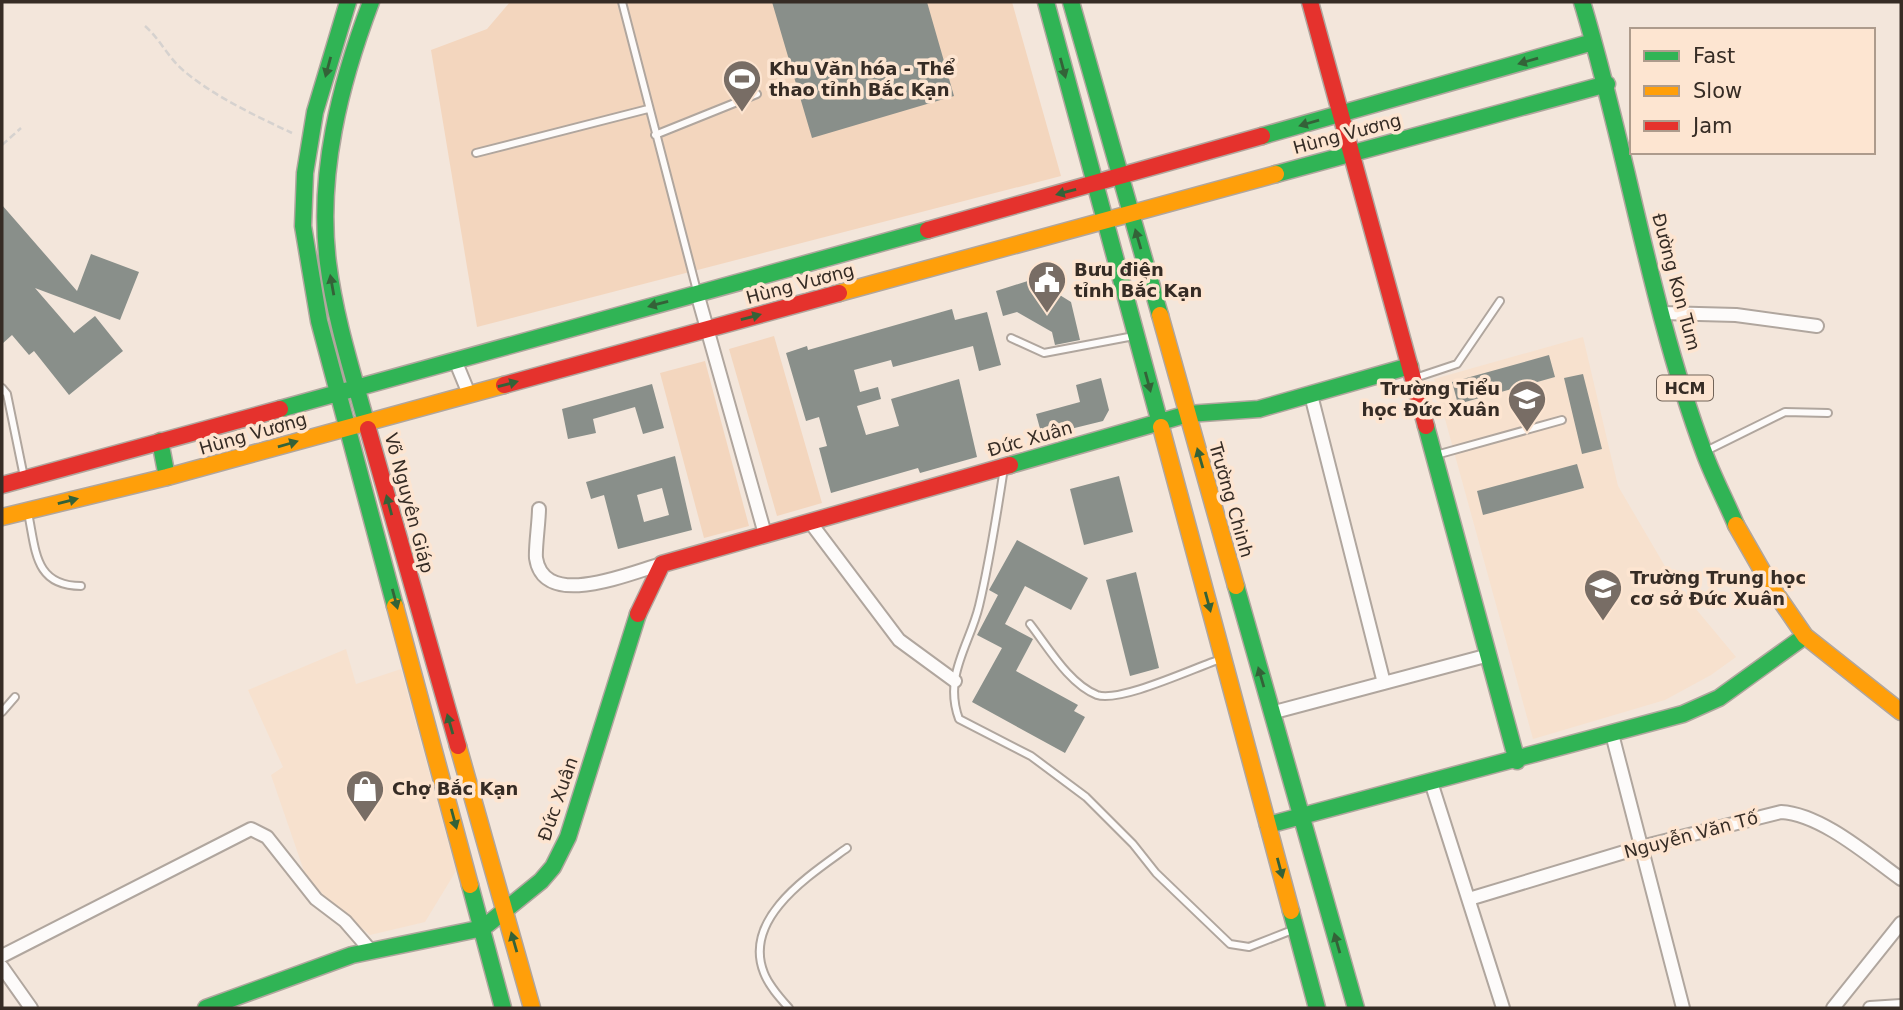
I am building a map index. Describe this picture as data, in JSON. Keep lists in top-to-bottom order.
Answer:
{
  "streets": {
    "main road": [
      "Hùng Vương",
      "Đường Kon Tum",
      "HCM",
      "Đức Xuân",
      "Trường Chinh",
      "Võ Nguyên Giáp"
    ],
    "street": ["Nguyễn Văn Tố"]
  },
  "crossings": [
    ["Hùng Vương", "Đường Kon Tum"],
    ["Hùng Vương", "Trường Chinh"],
    ["Hùng Vương", "Võ Nguyên Giáp"],
    ["Đức Xuân", "Trường Chinh"],
    ["Đức Xuân", "Võ Nguyên Giáp"]
  ],
  "places": {
    "sports": ["Khu Văn hóa - Thể thao tỉnh Bắc Kạn"],
    "public building": ["Bưu điện tỉnh Bắc Kạn"],
    "school or university": ["Trường Tiểu học Đức Xuân", "Trường Trung học cơ sở Đức Xuân"],
    "shop": ["Chợ Bắc Kạn"]
  },
  "legend": ["Fast", "Slow", "Jam"]
}
